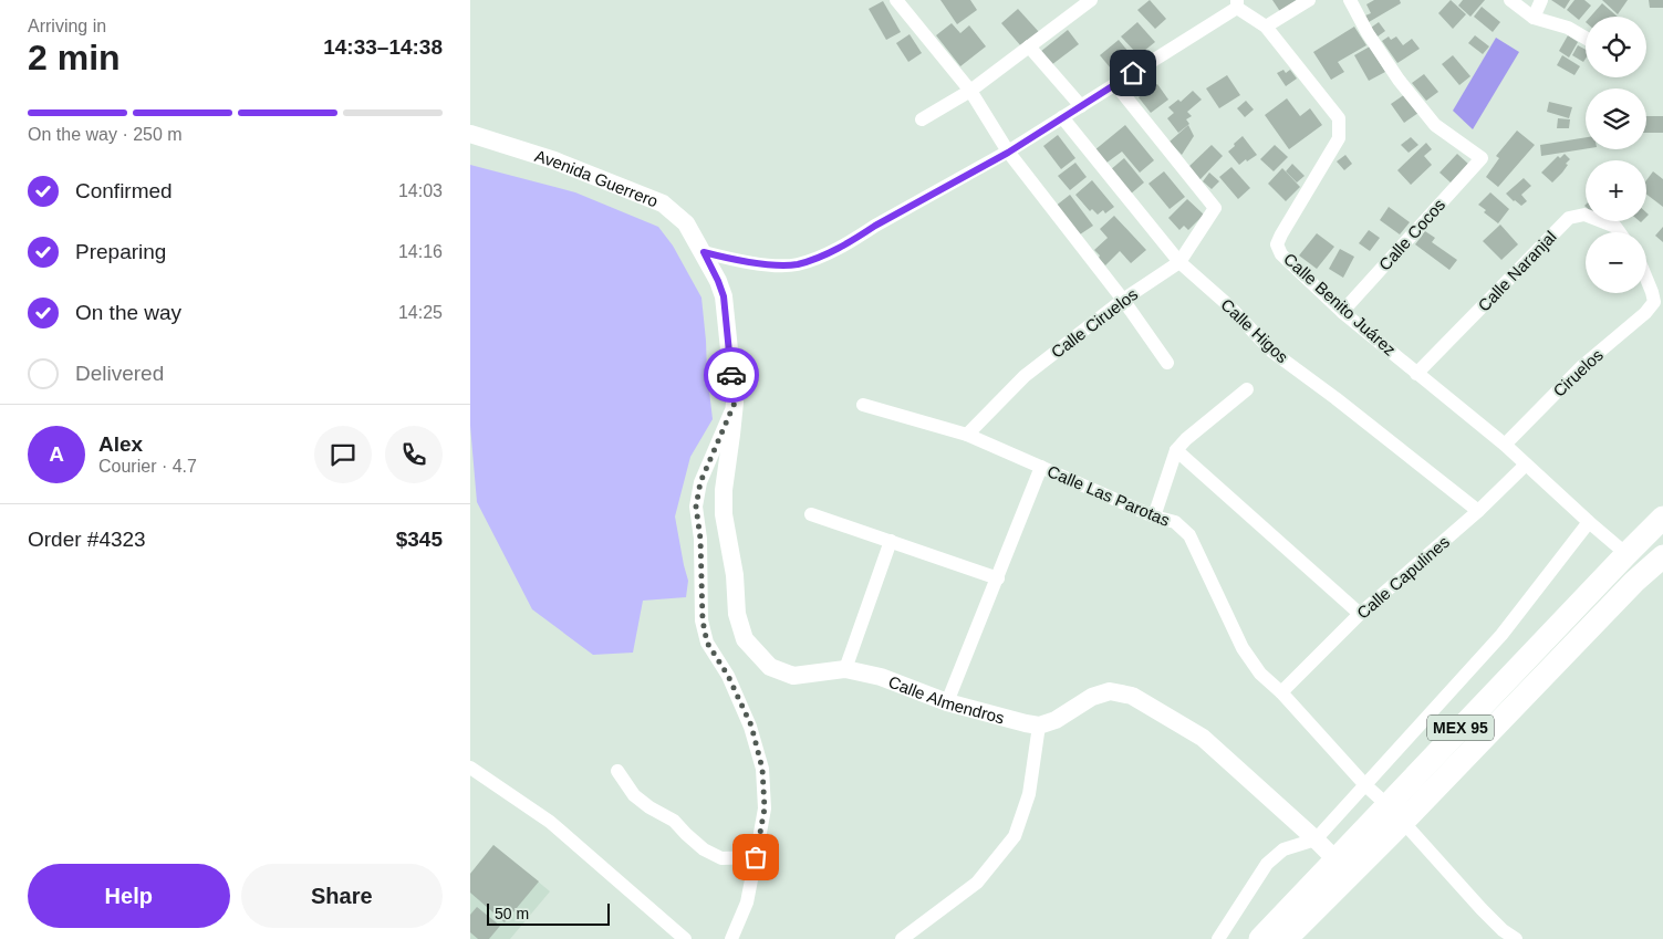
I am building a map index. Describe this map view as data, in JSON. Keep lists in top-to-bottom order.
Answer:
{
  "streets": {
    "highway": ["MEX 95"],
    "street": [
      "Avenida Guerrero",
      "Calle Cocos",
      "Calle Naranjal",
      "Calle Benito Juárez",
      "Calle Ciruelos",
      "Calle Higos",
      "Ciruelos",
      "Calle Las Parotas",
      "Calle Capulines",
      "Calle Almendros"
    ]
  },
  "crossings": [
    ["Avenida Guerrero", "Calle Almendros"],
    ["Calle Cocos", "Calle Benito Juárez"],
    ["Calle Naranjal", "Calle Benito Juárez"],
    ["Calle Benito Juárez", "Ciruelos"],
    ["Calle Benito Juárez", "Calle Capulines"],
    ["Calle Benito Juárez", "MEX 95"],
    ["Calle Ciruelos", "Calle Higos"],
    ["Calle Ciruelos", "Calle Las Parotas"],
    ["Calle Higos", "Calle Capulines"],
    ["Calle Las Parotas", "Calle Capulines"],
    ["Calle Las Parotas", "MEX 95"]
  ],
  "scale_bar": "50 m",
  "page": {
    "heading": ["2 min", "Arriving in", "14:33–14:38"],
    "panel": [
      "Alex",
      "Courier · 4.7",
      "Order #4323",
      "$345"
    ],
    "map_buttons": ["+", "−"],
    "bar": "On the way · 250 m",
    "list": [
      ["Confirmed", "14:03"],
      ["Preparing", "14:16"],
      ["On the way", "14:25"],
      "Delivered"
    ],
    "round": "A",
    "buttons": ["Help", "Share"],
    "scale": "50 m"
  }
}
